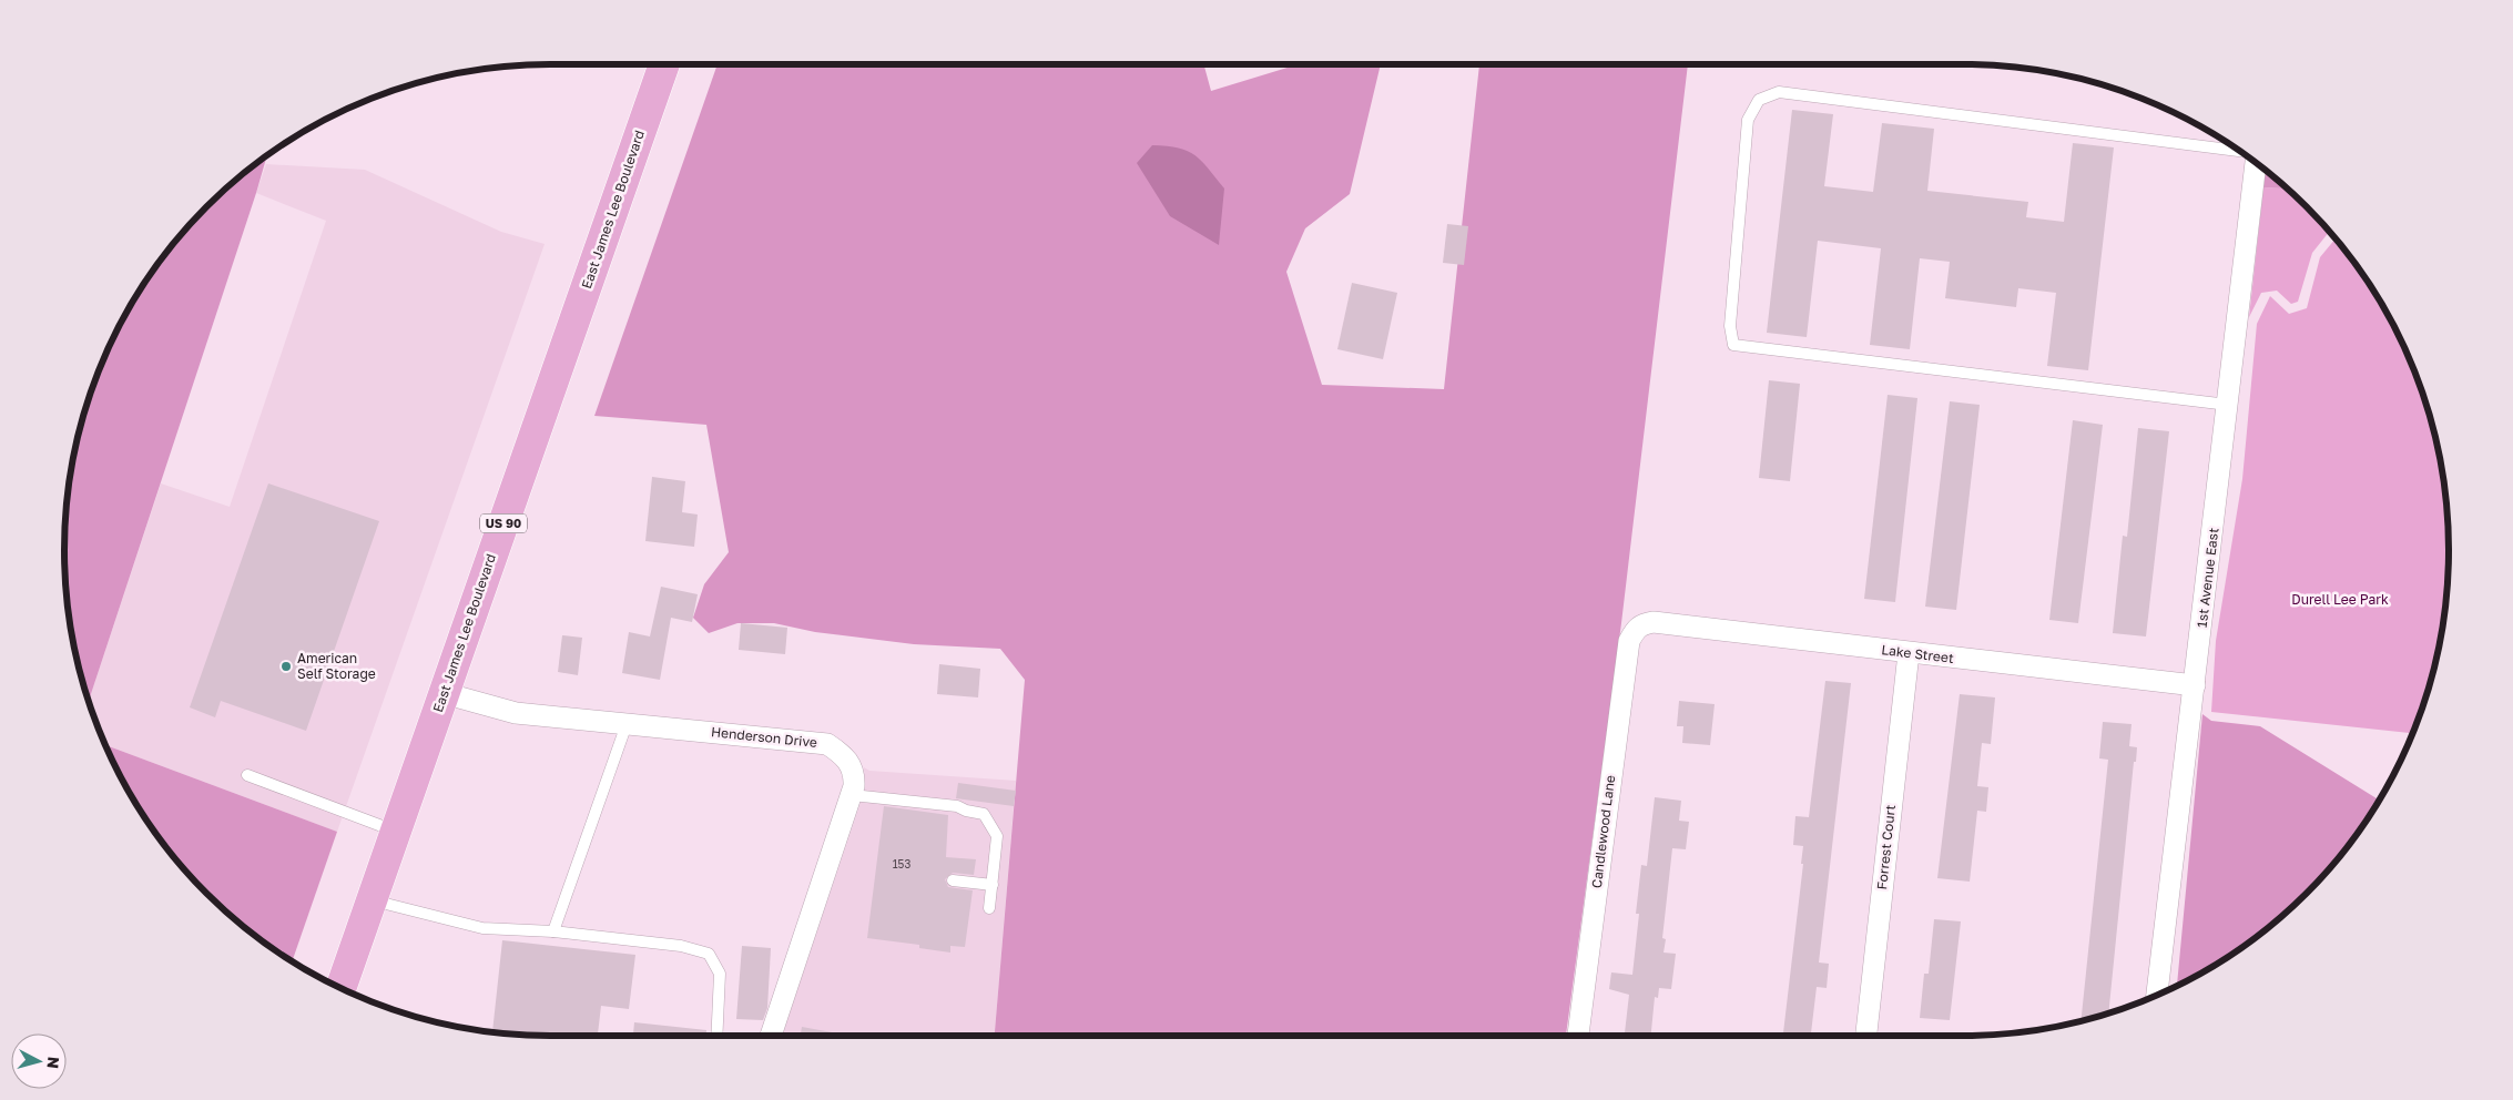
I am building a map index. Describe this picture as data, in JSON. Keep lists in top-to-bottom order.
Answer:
{
  "streets": {
    "main road": ["East James Lee Boulevard", "US 90"],
    "street": [
      "1st Avenue East",
      "Lake Street",
      "Henderson Drive",
      "Candlewood Lane",
      "Forrest Court"
    ]
  },
  "crossings": [
    ["East James Lee Boulevard", "Henderson Drive"],
    ["1st Avenue East", "Lake Street"],
    ["Lake Street", "Candlewood Lane"],
    ["Lake Street", "Forrest Court"]
  ],
  "parks": ["Durell Lee Park"],
  "places": ["American Self Storage"],
  "house_numbers": ["153"],
  "north": "right"
}
